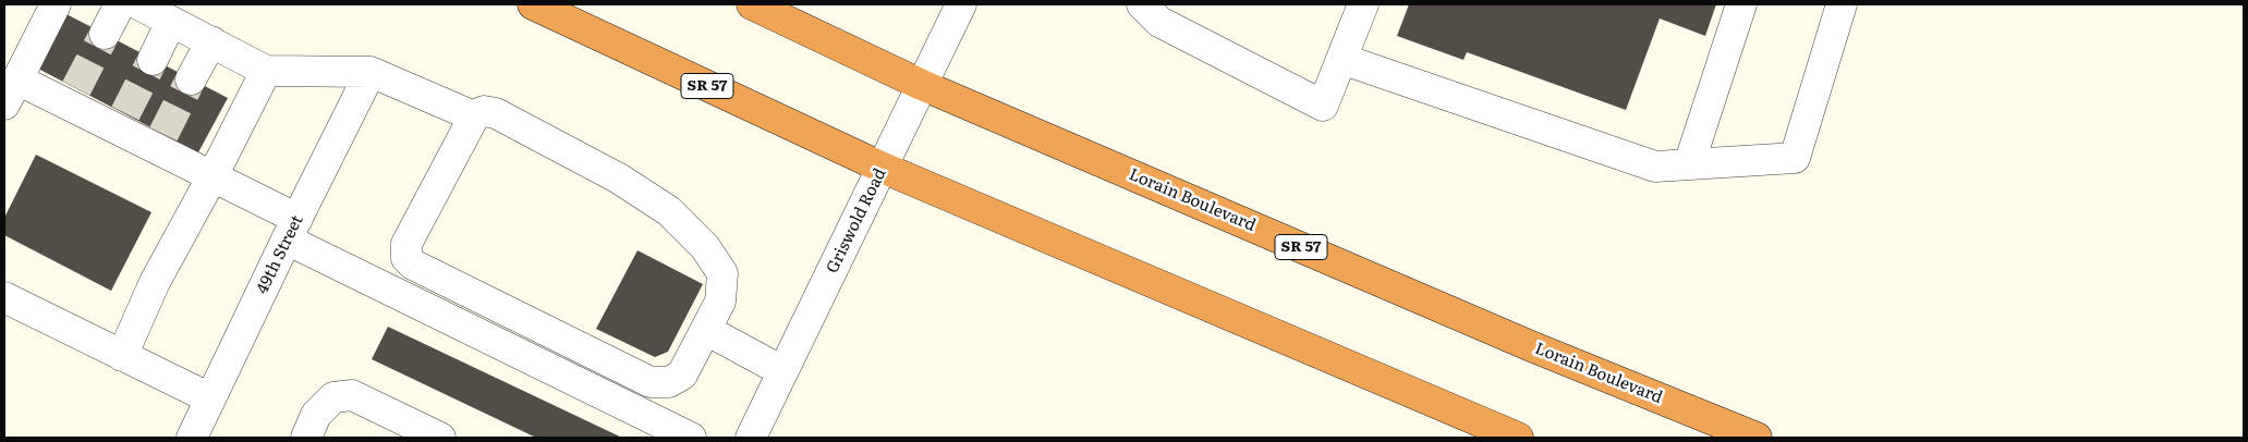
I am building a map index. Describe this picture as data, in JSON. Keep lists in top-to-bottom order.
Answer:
{
  "streets": {
    "highway": ["SR 57", "Lorain Boulevard"],
    "street": ["Griswold Road", "49th Street"]
  },
  "crossings": [
    ["SR 57", "Griswold Road"],
    ["Lorain Boulevard", "Griswold Road"]
  ]
}
